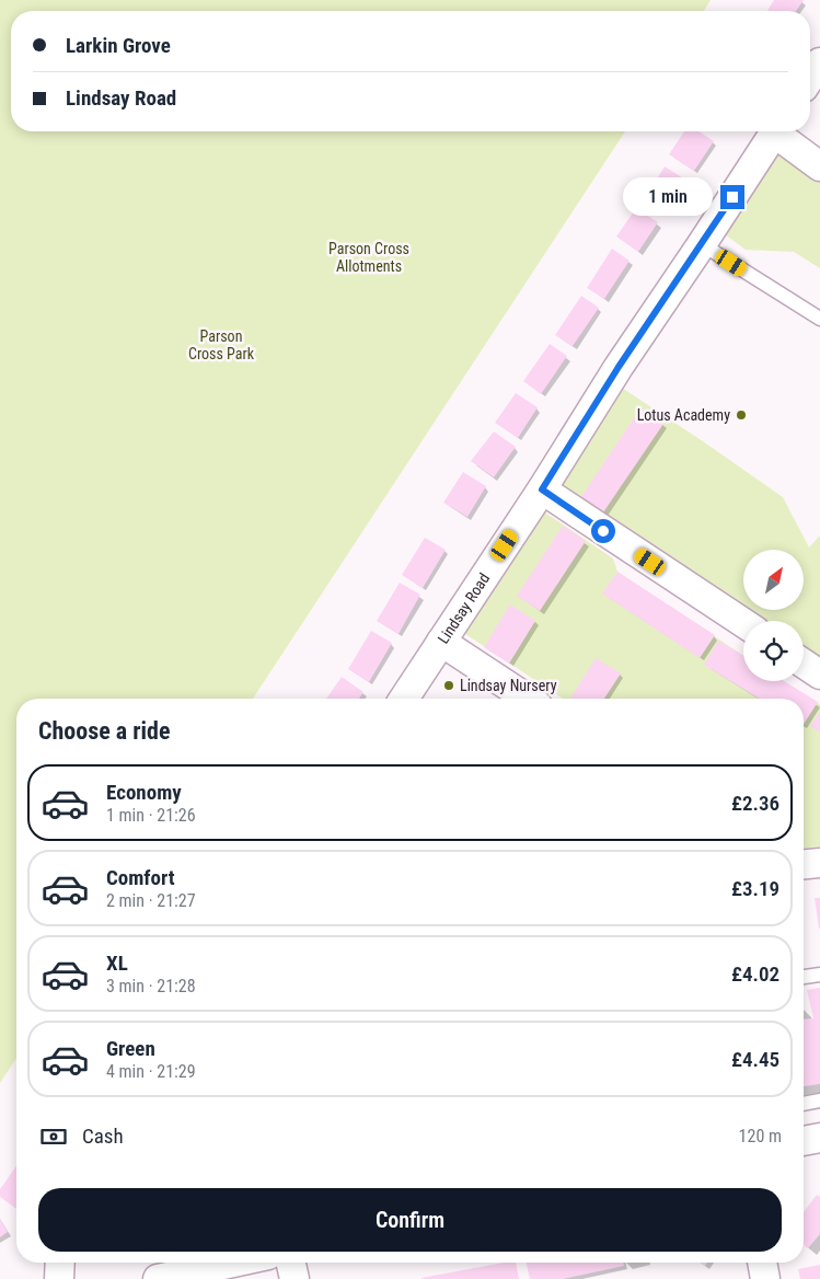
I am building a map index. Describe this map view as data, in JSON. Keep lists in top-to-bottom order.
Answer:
{
  "streets": {
    "street": ["Lindsay Road"]
  },
  "parks": ["Parson Cross Allotments", "Parson Cross Park"],
  "places": ["Lotus Academy", "Lindsay Nursery"],
  "north": "top right",
  "page": {
    "banner": ["Larkin Grove", "Lindsay Road"],
    "bubble": "1 min",
    "heading": "Choose a ride",
    "list": [
      {
        "name": "Economy",
        "note": "1 min · 21:26",
        "value": "£2.36"
      },
      {
        "name": "Comfort",
        "note": "2 min · 21:27",
        "value": "£3.19"
      },
      {
        "name": "XL",
        "note": "3 min · 21:28",
        "value": "£4.02"
      },
      {
        "name": "Green",
        "note": "4 min · 21:29",
        "value": "£4.45"
      }
    ],
    "pay": ["Cash", "120 m"],
    "buttons": "Confirm"
  }
}
